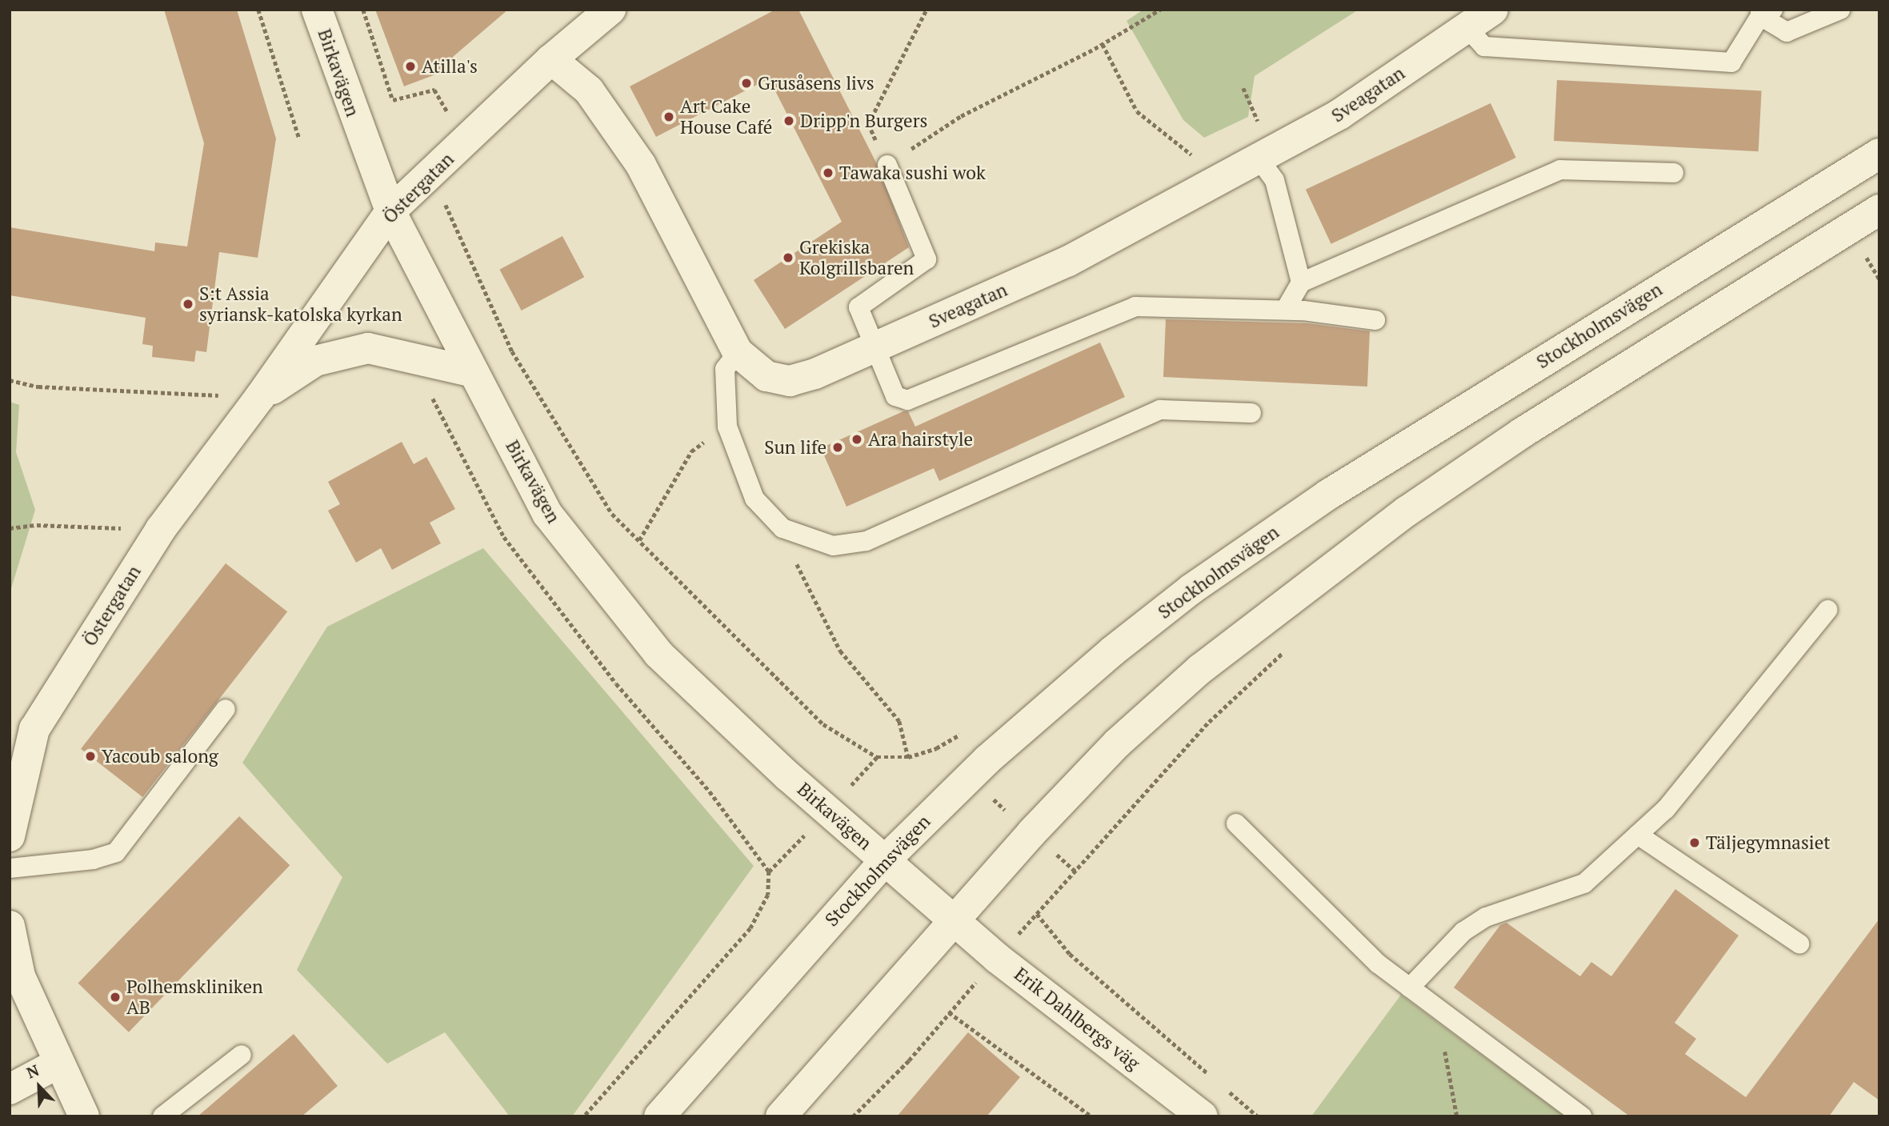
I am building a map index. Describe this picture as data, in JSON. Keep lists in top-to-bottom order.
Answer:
{
  "streets": {
    "street": [
      "Birkavägen",
      "Sveagatan",
      "Östergatan",
      "Stockholmsvägen",
      "Erik Dahlbergs väg"
    ]
  },
  "crossings": [
    ["Birkavägen", "Östergatan"],
    ["Birkavägen", "Stockholmsvägen"],
    ["Birkavägen", "Erik Dahlbergs väg"],
    ["Sveagatan", "Östergatan"]
  ],
  "places": [
    "Atilla's",
    "Grusåsens livs",
    "Art Cake House Café",
    "Dripp'n Burgers",
    "Tawaka sushi wok",
    "Grekiska Kolgrillsbaren",
    "S:t Assia syriansk-katolska kyrkan",
    "Ara hairstyle",
    "Sun life",
    "Yacoub salong",
    "Täljegymnasiet",
    "Polhemskliniken AB"
  ],
  "north": "top left"
}
